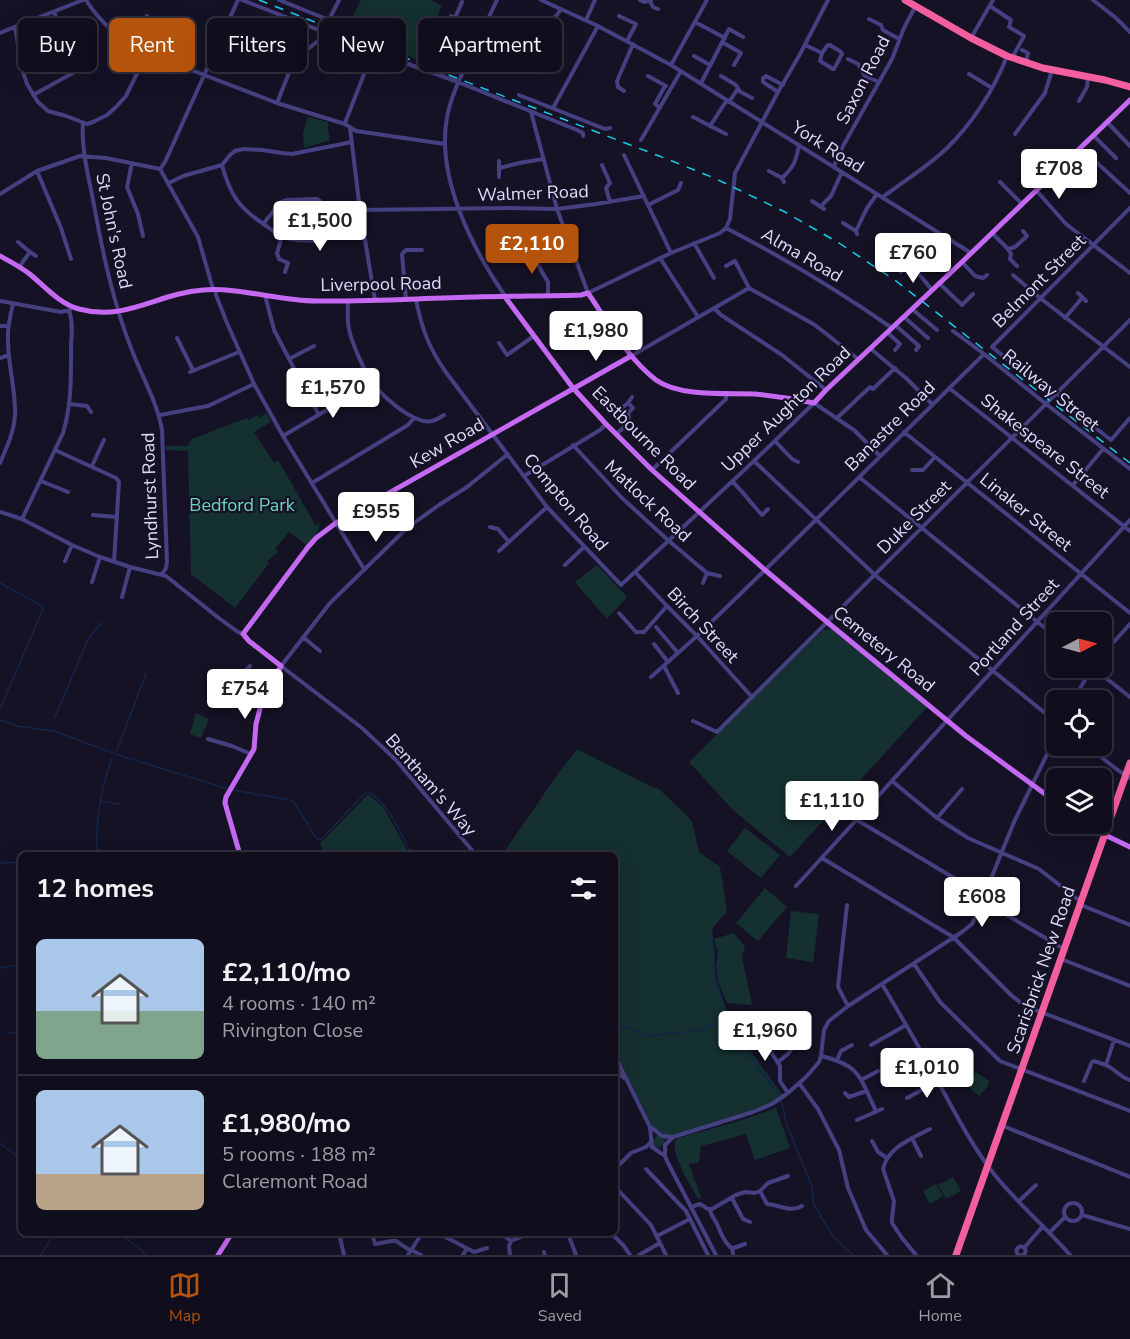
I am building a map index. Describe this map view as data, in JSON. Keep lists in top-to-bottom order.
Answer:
{
  "streets": {
    "highway": ["Scarisbrick New Road"],
    "main road": [
      "Liverpool Road",
      "Upper Aughton Road",
      "Eastbourne Road",
      "Kew Road",
      "Cemetery Road"
    ],
    "street": [
      "Saxon Road",
      "York Road",
      "Walmer Road",
      "St John's Road",
      "Alma Road",
      "Belmont Street",
      "Railway Street",
      "Banastre Road",
      "Shakespeare Street",
      "Lyndhurst Road",
      "Matlock Road",
      "Compton Road",
      "Linaker Street",
      "Duke Street",
      "Birch Street",
      "Portland Street",
      "Bentham's Way"
    ]
  },
  "crossings": [
    ["Saxon Road", "York Road"],
    ["York Road", "Upper Aughton Road"],
    ["St John's Road", "Liverpool Road"],
    ["St John's Road", "Lyndhurst Road"],
    ["Alma Road", "Liverpool Road"],
    ["Alma Road", "Upper Aughton Road"],
    ["Belmont Street", "Duke Street"],
    ["Liverpool Road", "Eastbourne Road"],
    ["Liverpool Road", "Compton Road"],
    ["Railway Street", "Banastre Road"],
    ["Railway Street", "Duke Street"],
    ["Upper Aughton Road", "Eastbourne Road"],
    ["Upper Aughton Road", "Matlock Road"],
    ["Upper Aughton Road", "Compton Road"],
    ["Upper Aughton Road", "Birch Street"],
    ["Upper Aughton Road", "Cemetery Road"],
    ["Banastre Road", "Shakespeare Street"],
    ["Banastre Road", "Linaker Street"],
    ["Banastre Road", "Birch Street"],
    ["Banastre Road", "Cemetery Road"],
    ["Eastbourne Road", "Kew Road"],
    ["Eastbourne Road", "Cemetery Road"],
    ["Kew Road", "Compton Road"],
    ["Shakespeare Street", "Duke Street"],
    ["Shakespeare Street", "Portland Street"],
    ["Linaker Street", "Duke Street"],
    ["Linaker Street", "Portland Street"],
    ["Duke Street", "Birch Street"],
    ["Duke Street", "Cemetery Road"],
    ["Portland Street", "Cemetery Road"]
  ],
  "parks": ["Bedford Park"],
  "north": "right",
  "page": {
    "chip": [
      "Buy",
      "Rent",
      "Filters",
      "New",
      "Apartment"
    ],
    "price": [
      "£708",
      "£1,500",
      "£2,110",
      "£760",
      "£1,980",
      "£1,570",
      "£955",
      "£754",
      "£1,110",
      "£608",
      "£1,960",
      "£1,010"
    ],
    "heading": "12 homes",
    "list": [
      {
        "name": "£2,110/mo",
        "note": "4 rooms · 140 m² · Rivington Close"
      },
      {
        "name": "£1,980/mo",
        "note": "5 rooms · 188 m² · Claremont Road"
      }
    ],
    "tabs": ["Map", "Saved", "Home"]
  }
}
